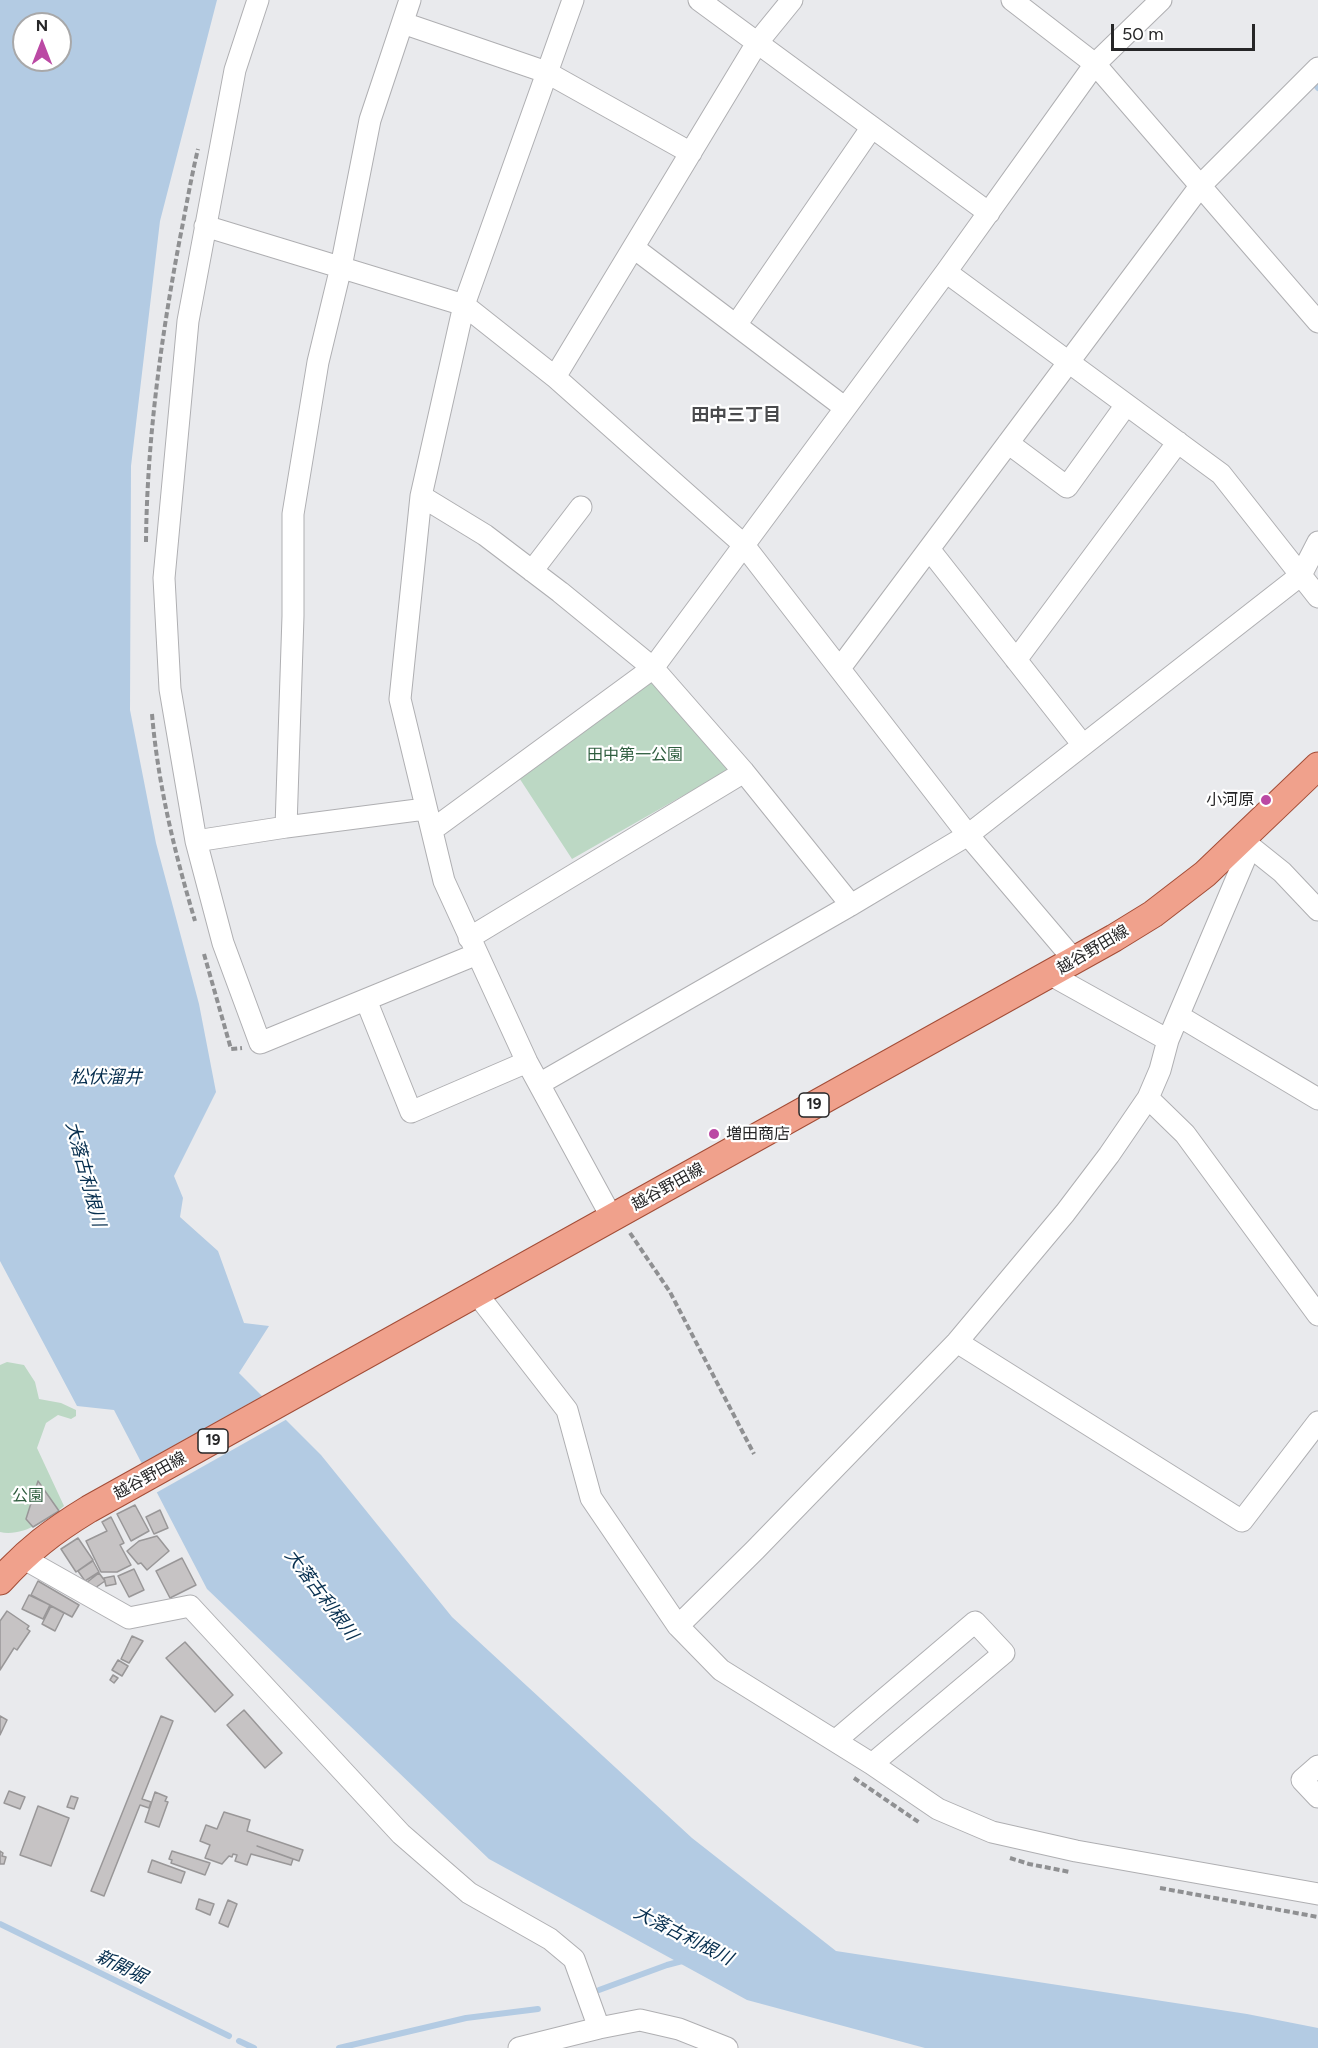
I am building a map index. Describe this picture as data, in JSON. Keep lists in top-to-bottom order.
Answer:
{
  "streets": {
    "main road": ["越谷野田線", "19"]
  },
  "districts": ["田中三丁目"],
  "water": ["松伏溜井", "大落古利根川", "新開堀"],
  "parks": ["田中第一公園", "公園"],
  "places": ["小河原", "増田商店"],
  "scale_bar": "50 m",
  "north": "top"
}
